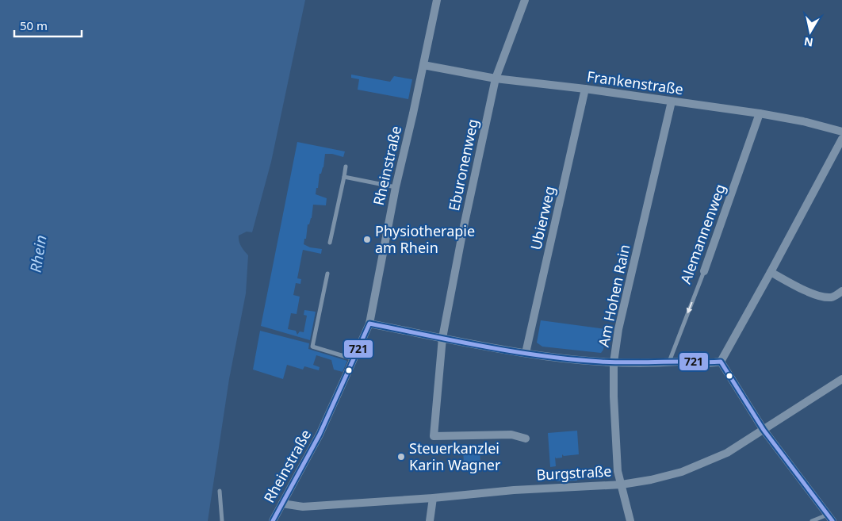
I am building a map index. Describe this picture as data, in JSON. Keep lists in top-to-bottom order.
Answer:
{
  "streets": {
    "street": [
      "Frankenstraße",
      "Eburonenweg",
      "Rheinstraße",
      "Ubierweg",
      "Alemannenweg",
      "Am Hohen Rain",
      "Burgstraße"
    ]
  },
  "crossings": [
    ["Frankenstraße", "Eburonenweg"],
    ["Frankenstraße", "Rheinstraße"],
    ["Frankenstraße", "Ubierweg"],
    ["Frankenstraße", "Alemannenweg"],
    ["Frankenstraße", "Am Hohen Rain"],
    ["Rheinstraße", "Burgstraße"],
    ["Am Hohen Rain", "Burgstraße"]
  ],
  "one_way": ["Alemannenweg"],
  "water": ["Rhein"],
  "places": ["Physiotherapie am Rhein", "Steuerkanzlei Karin Wagner"],
  "lines": ["transit line 721"],
  "scale_bar": "50 m",
  "north": "bottom"
}
